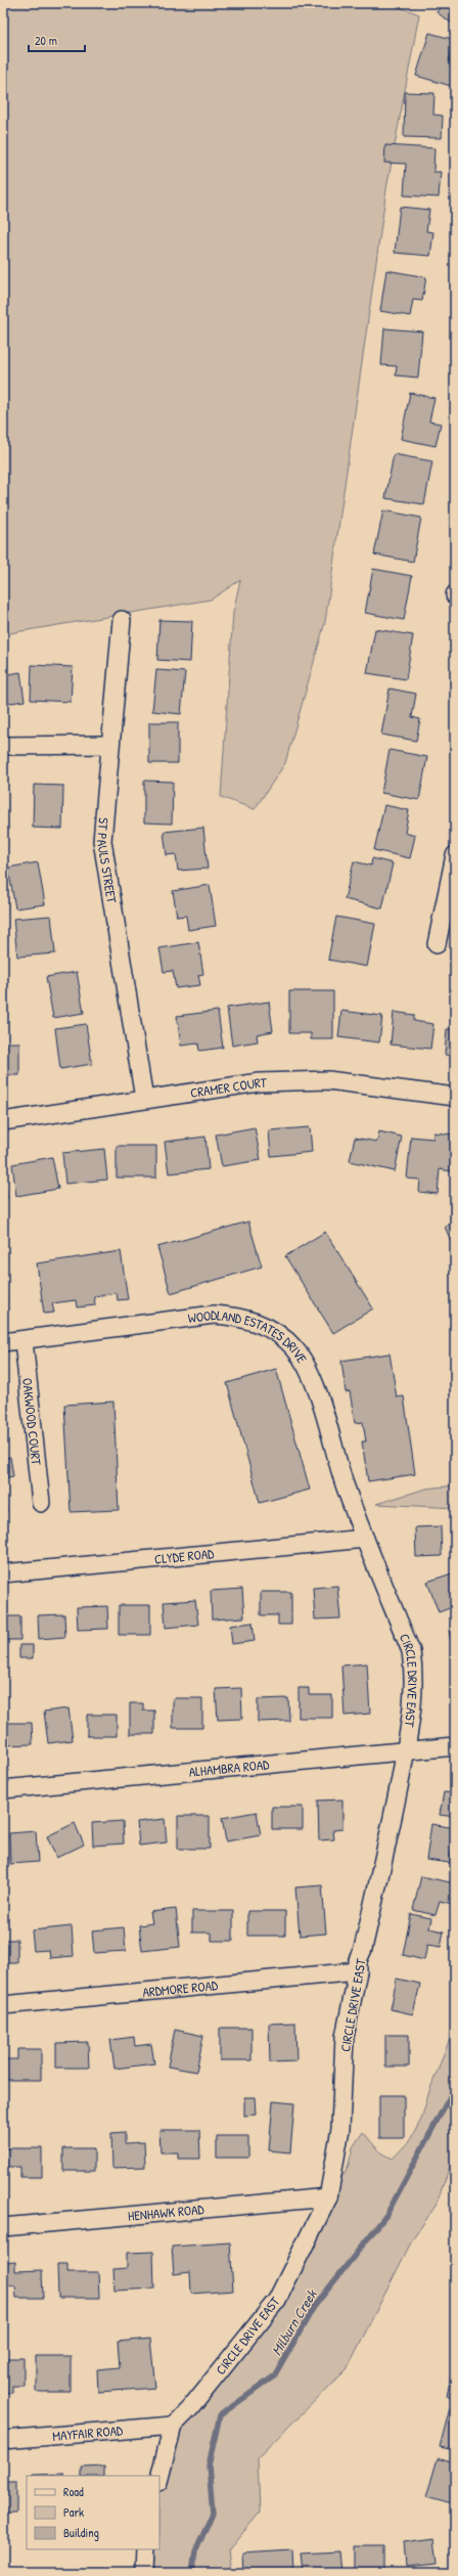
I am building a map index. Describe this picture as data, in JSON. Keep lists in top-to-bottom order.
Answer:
{
  "streets": {
    "street": [
      "ST PAULS STREET",
      "CRAMER COURT",
      "WOODLAND ESTATES DRIVE",
      "OAKWOOD COURT",
      "CLYDE ROAD",
      "CIRCLE DRIVE EAST",
      "ALHAMBRA ROAD",
      "ARDMORE ROAD",
      "HENHAWK ROAD",
      "MAYFAIR ROAD"
    ]
  },
  "crossings": [
    ["ST PAULS STREET", "CRAMER COURT"],
    ["WOODLAND ESTATES DRIVE", "OAKWOOD COURT"],
    ["WOODLAND ESTATES DRIVE", "CLYDE ROAD"],
    ["WOODLAND ESTATES DRIVE", "CIRCLE DRIVE EAST"],
    ["CLYDE ROAD", "CIRCLE DRIVE EAST"],
    ["CIRCLE DRIVE EAST", "ALHAMBRA ROAD"],
    ["CIRCLE DRIVE EAST", "ARDMORE ROAD"],
    ["CIRCLE DRIVE EAST", "HENHAWK ROAD"],
    ["CIRCLE DRIVE EAST", "MAYFAIR ROAD"]
  ],
  "water": ["Milburn Creek"],
  "legend": ["Road", "Park", "Building"],
  "scale_bar": "20 m"
}
